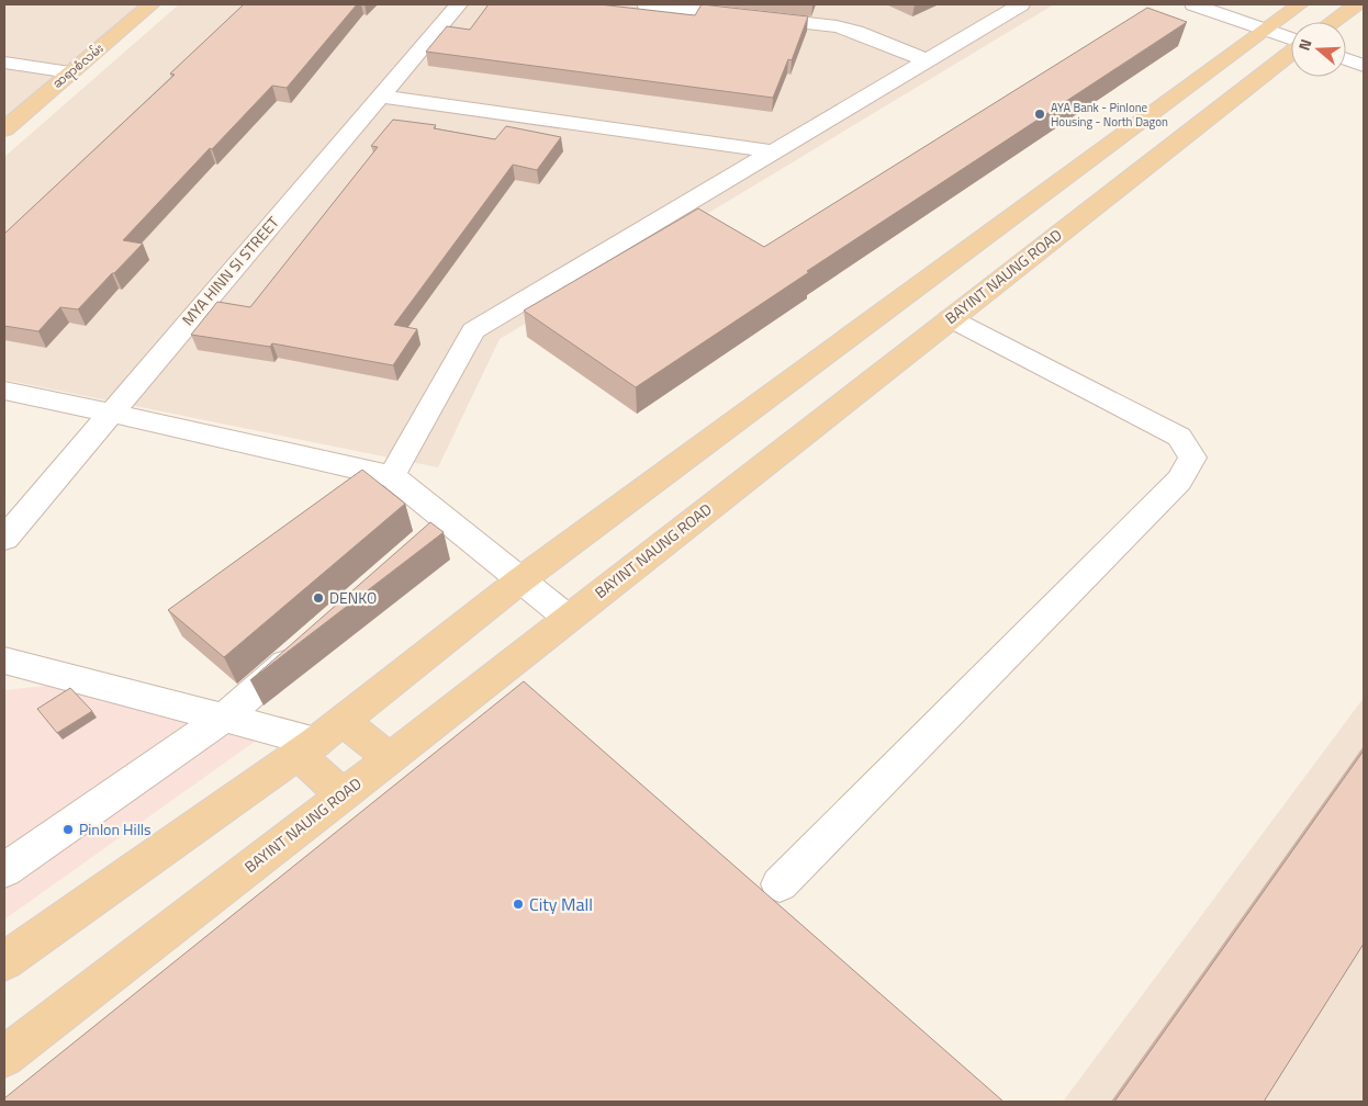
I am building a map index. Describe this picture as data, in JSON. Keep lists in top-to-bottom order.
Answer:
{
  "streets": {
    "main road": ["ဆရာစံလမ်း", "BAYINT NAUNG ROAD"],
    "street": ["MYA HINN SI STREET"]
  },
  "places": [
    "AYA Bank - Pinlone Housing - North Dagon",
    "DENKO",
    "Pinlon Hills",
    "City Mall"
  ],
  "north": "left"
}
